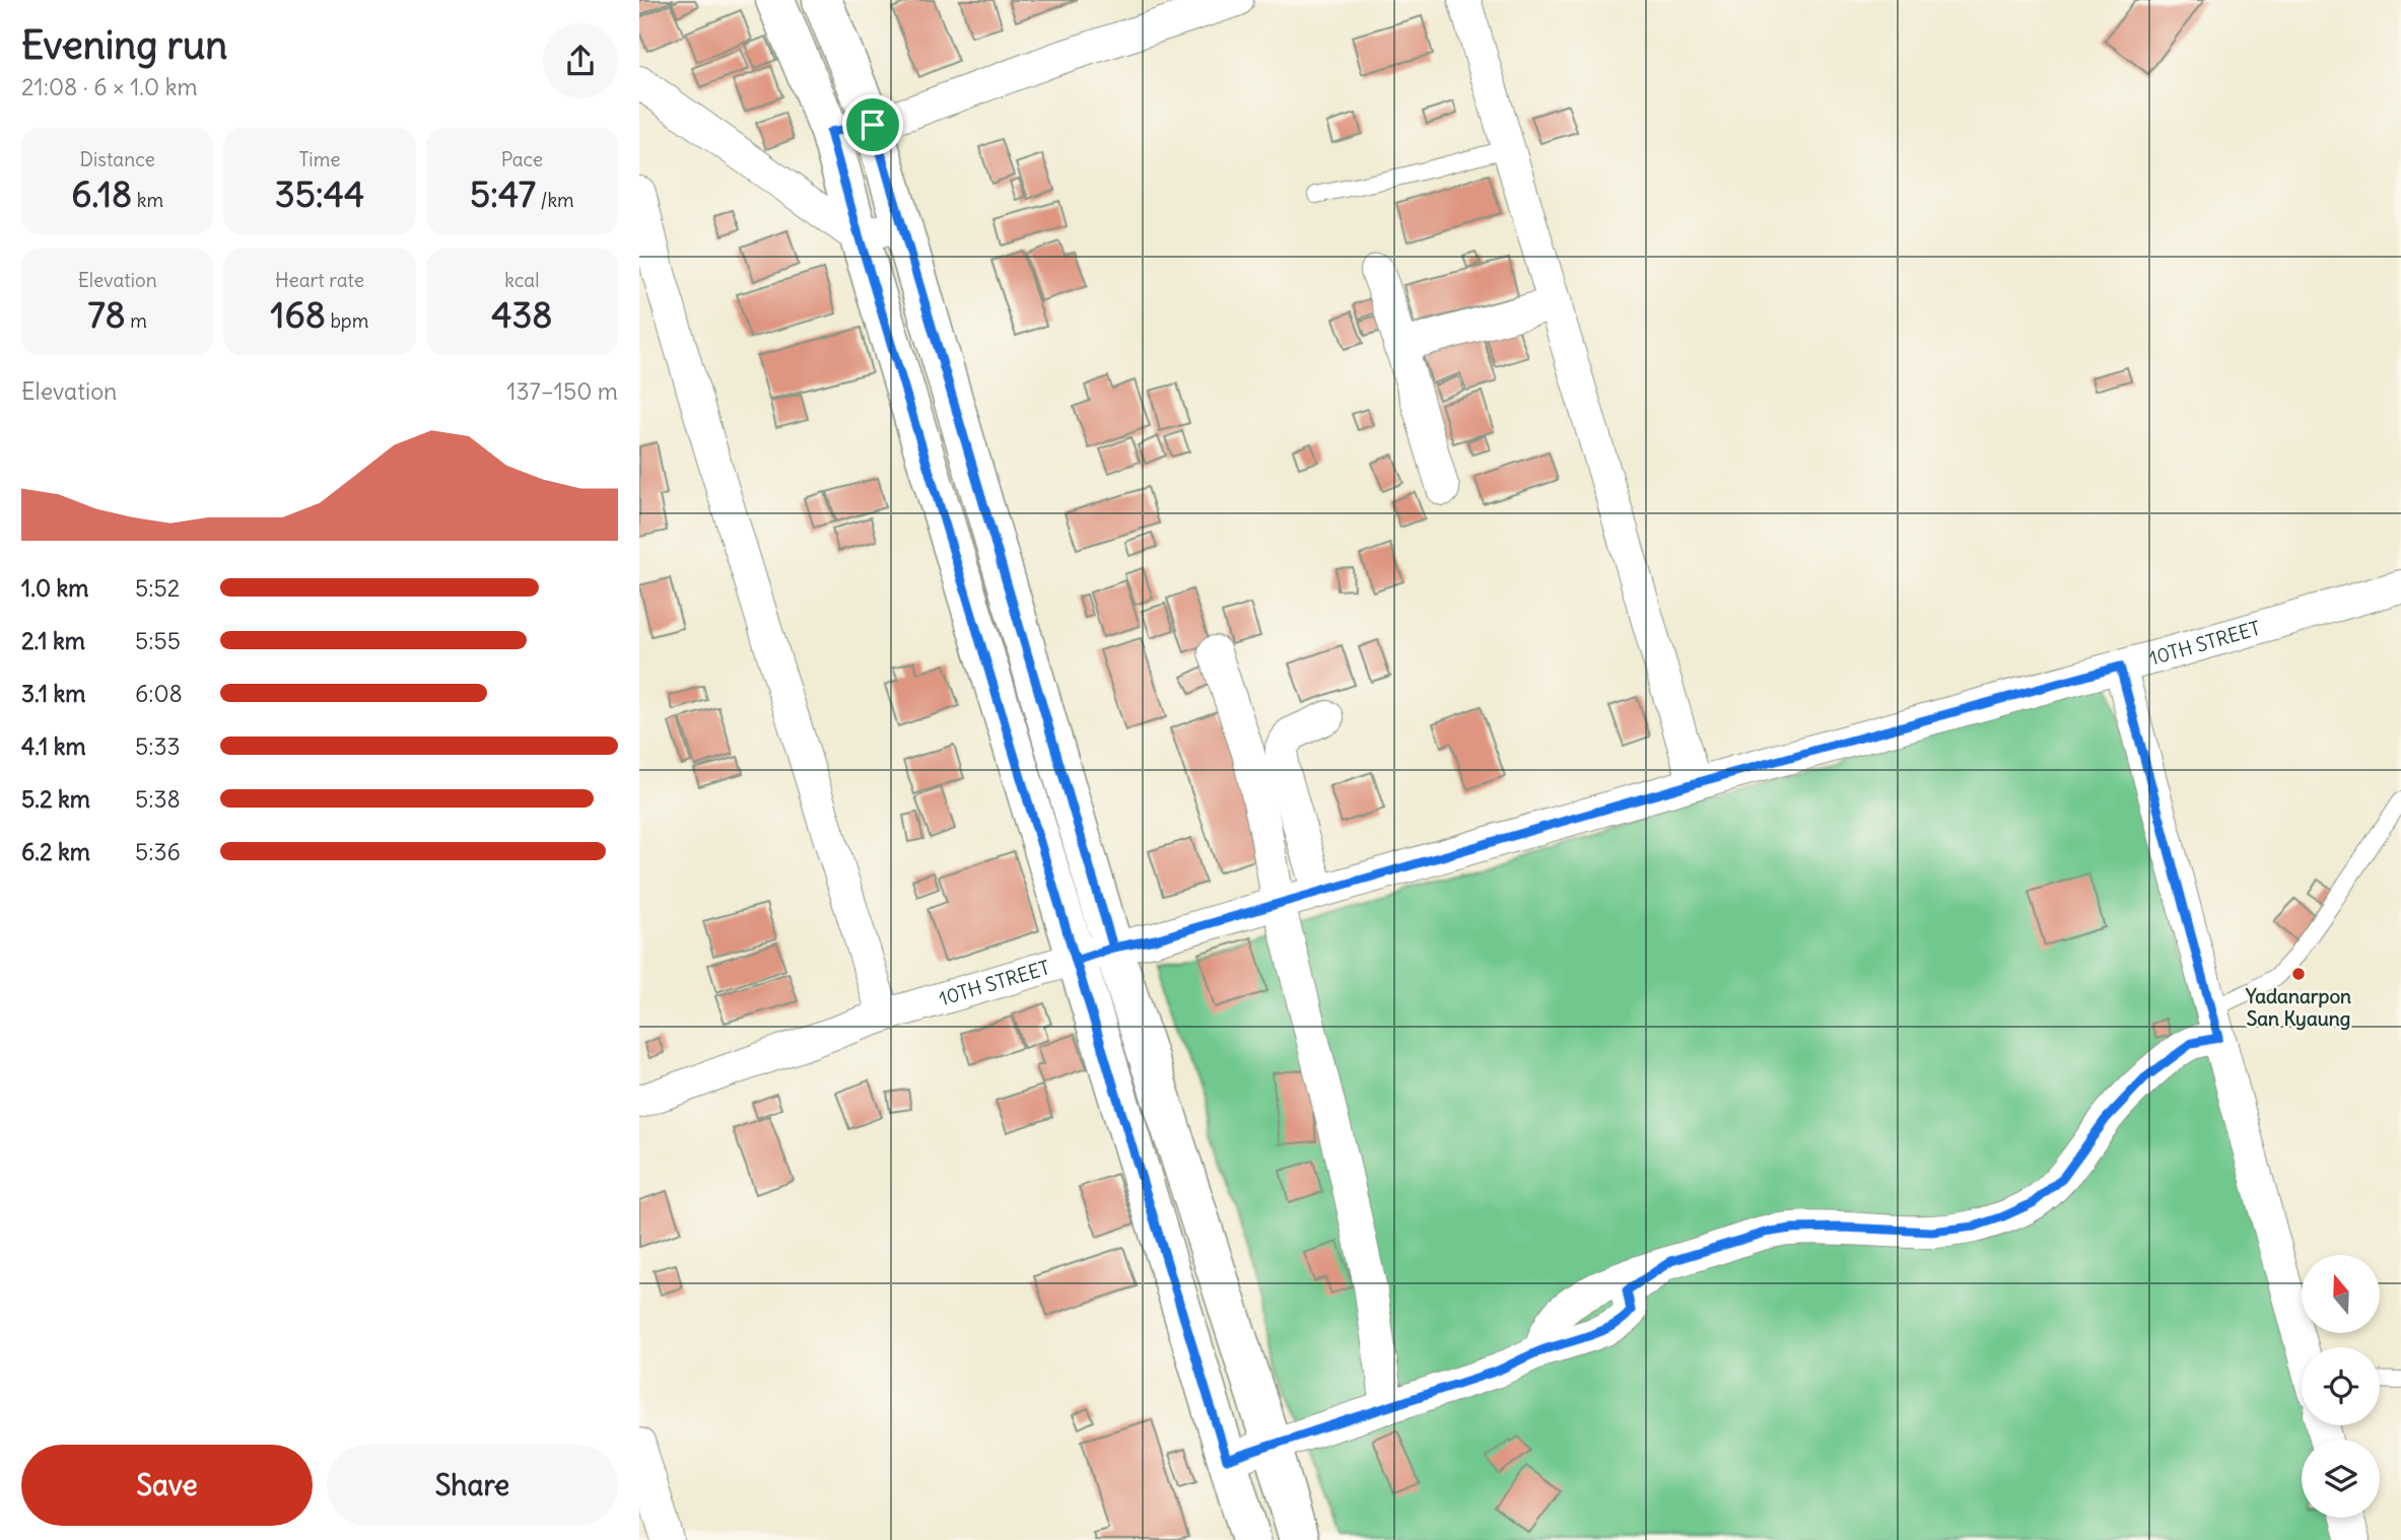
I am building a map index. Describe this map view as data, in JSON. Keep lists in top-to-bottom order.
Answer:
{
  "streets": {
    "street": ["10TH STREET"]
  },
  "places": ["Yadanarpon San Kyaung"],
  "north": "top",
  "page": {
    "heading": ["Evening run", "21:08 · 6 × 1.0 km"],
    "stats": [
      ["Distance", "6.18 km"],
      ["Time", "35:44"],
      ["Pace", "5:47 /km"],
      ["Elevation", "78 m"],
      ["Heart rate", "168 bpm"],
      ["kcal", "438"]
    ],
    "chart": ["Elevation", "137–150 m"],
    "list": [
      {
        "name": "1.0 km",
        "note": "5:52"
      },
      {
        "name": "2.1 km",
        "note": "5:55"
      },
      {
        "name": "3.1 km",
        "note": "6:08"
      },
      {
        "name": "4.1 km",
        "note": "5:33"
      },
      {
        "name": "5.2 km",
        "note": "5:38"
      },
      {
        "name": "6.2 km",
        "note": "5:36"
      }
    ],
    "buttons": ["Save", "Share"]
  }
}
